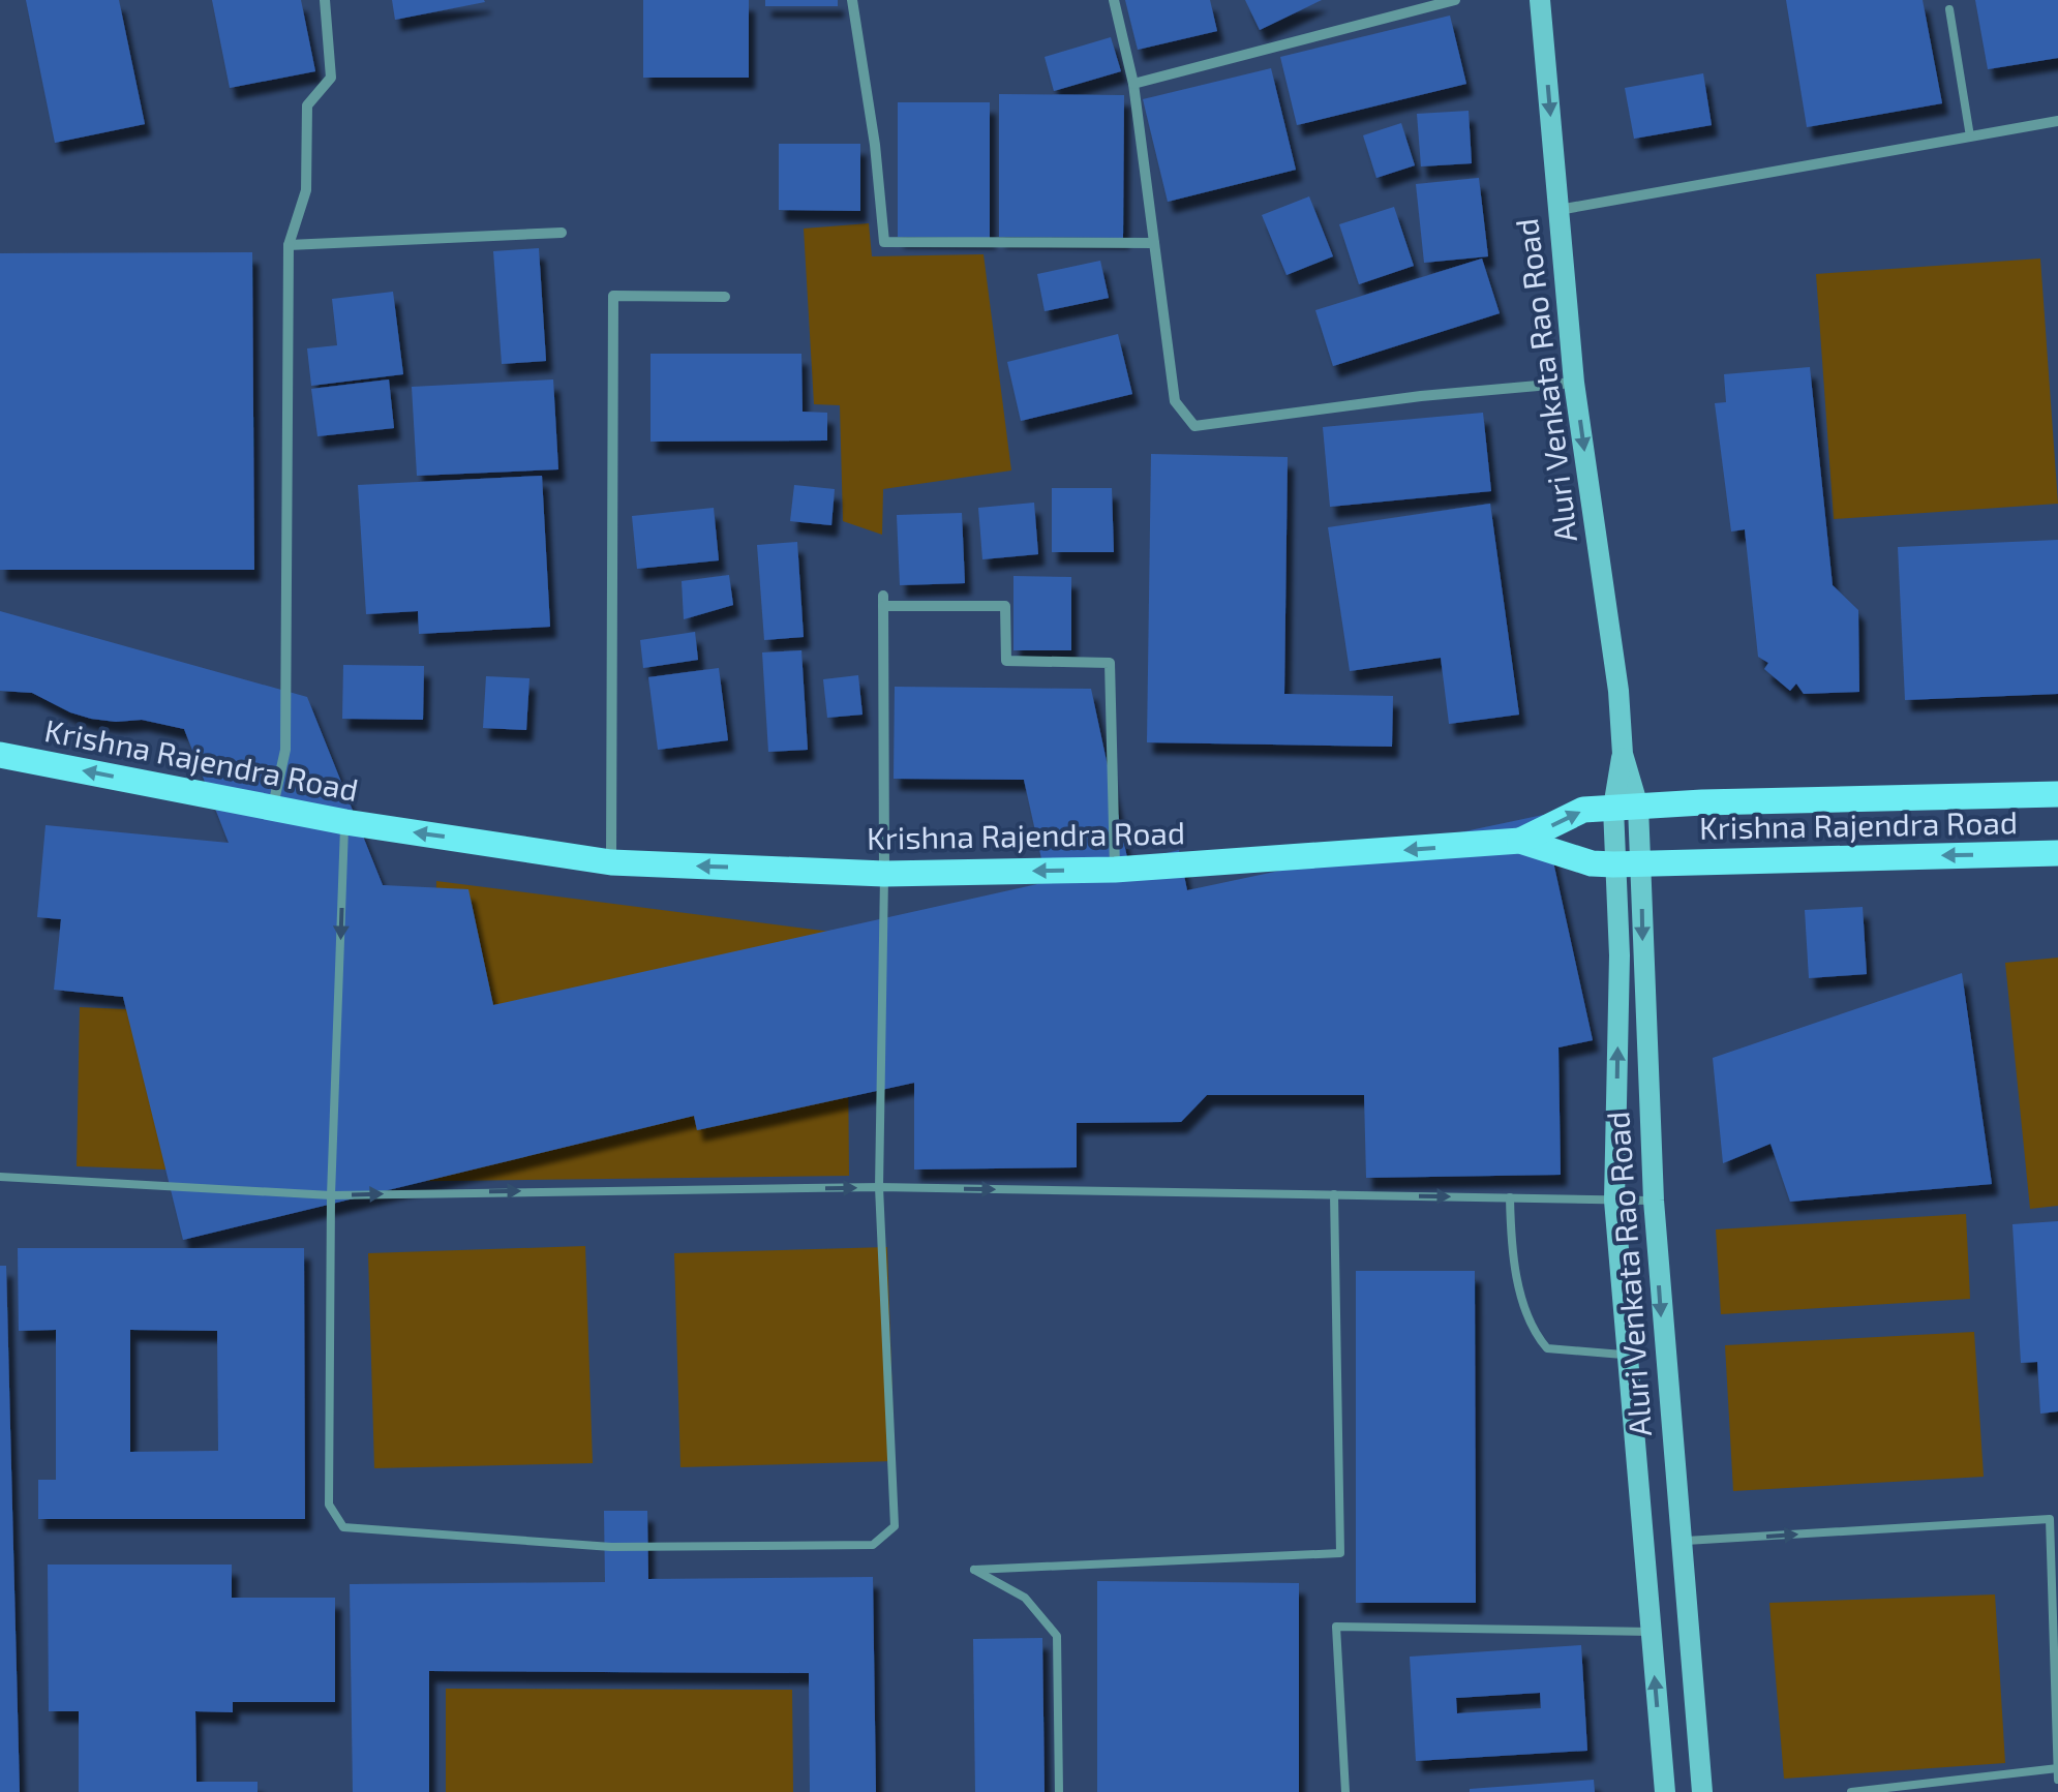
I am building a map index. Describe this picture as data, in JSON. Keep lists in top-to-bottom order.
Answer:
{
  "streets": {
    "main road": ["Aluri Venkata Rao Road", "Krishna Rajendra Road"]
  },
  "crossings": [
    ["Aluri Venkata Rao Road", "Krishna Rajendra Road"]
  ],
  "one_way": ["Krishna Rajendra Road"]
}
